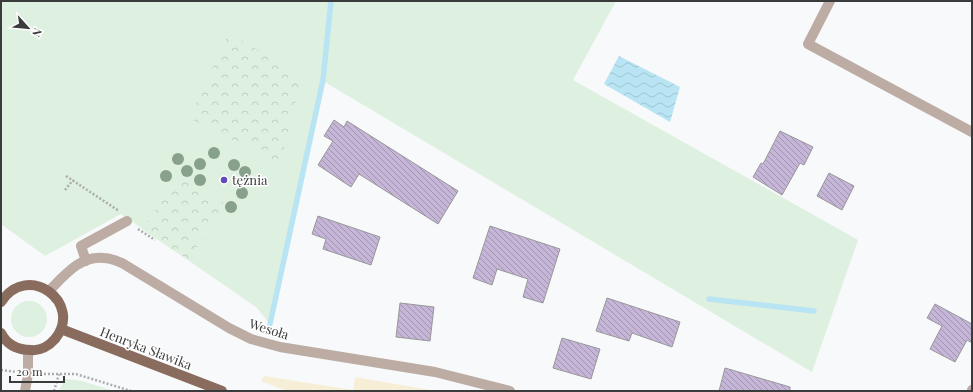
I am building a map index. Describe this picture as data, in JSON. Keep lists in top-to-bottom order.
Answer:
{
  "streets": {
    "main road": ["Henryka Sławika"],
    "street": ["Wesoła"]
  },
  "places": ["tężnia"],
  "scale_bar": "20 m",
  "north": "bottom right"
}
